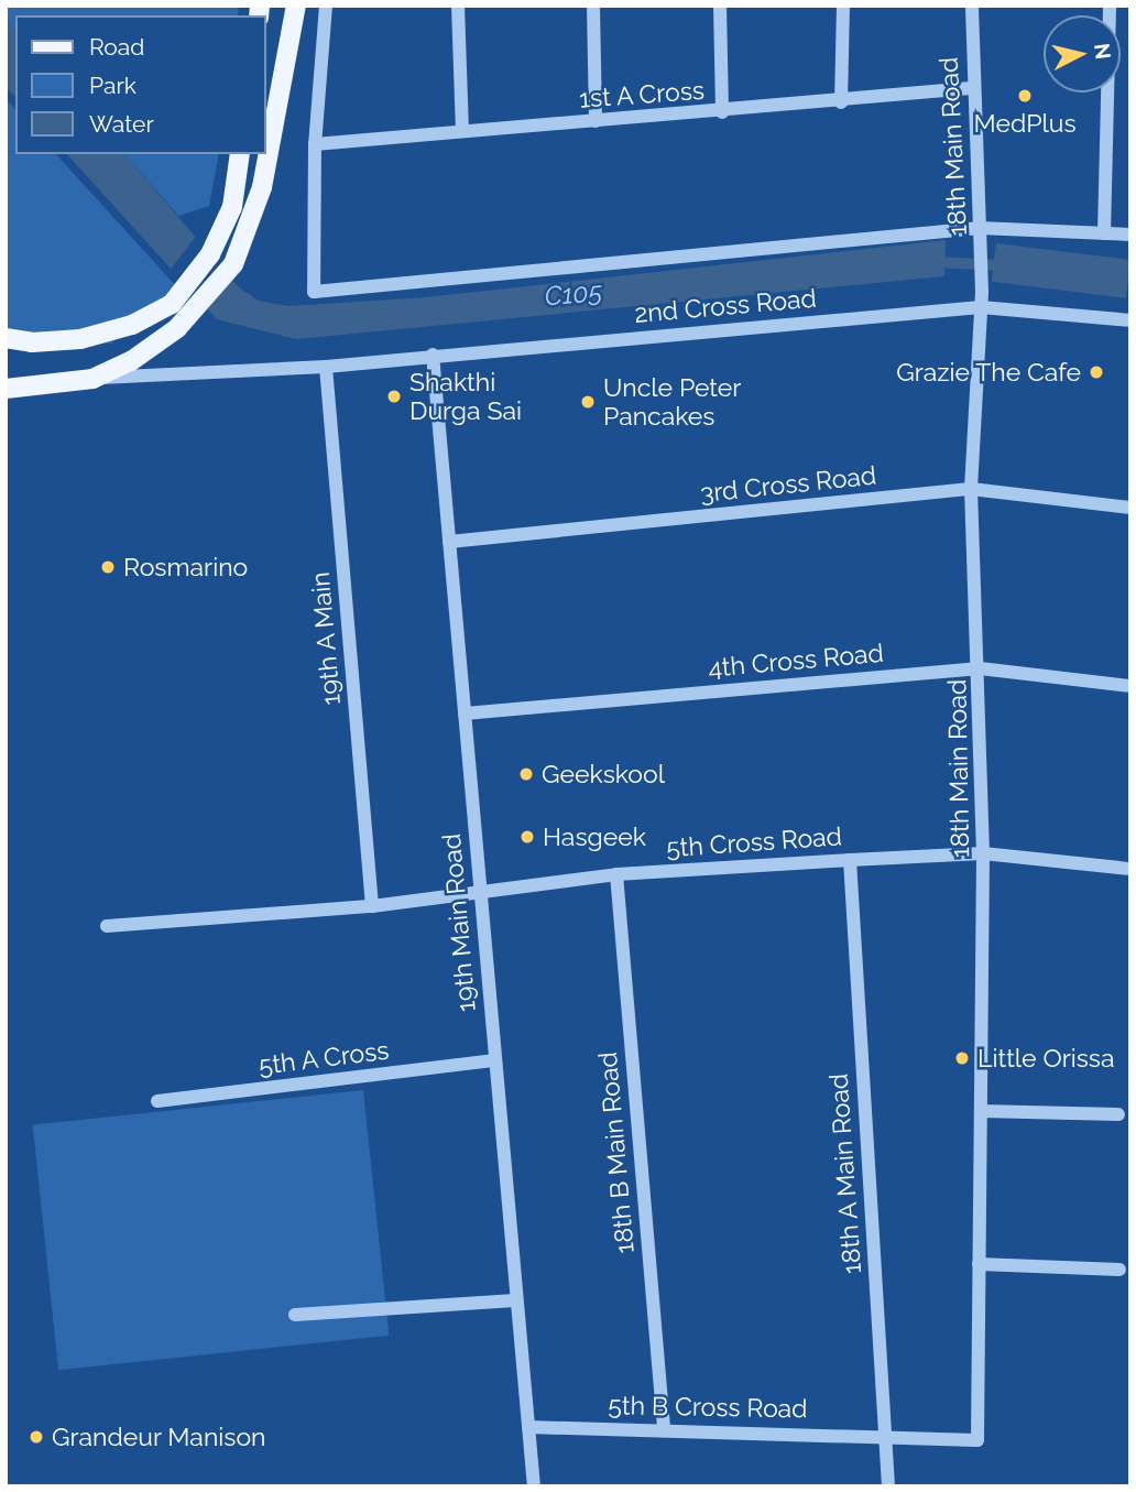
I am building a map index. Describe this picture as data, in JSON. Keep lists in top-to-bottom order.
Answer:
{
  "streets": {
    "street": [
      "1st A Cross",
      "18th Main Road",
      "2nd Cross Road",
      "3rd Cross Road",
      "19th A Main",
      "4th Cross Road",
      "5th Cross Road",
      "19th Main Road",
      "5th A Cross",
      "18th B Main Road",
      "18th A Main Road",
      "5th B Cross Road"
    ]
  },
  "crossings": [
    ["1st A Cross", "18th Main Road"],
    ["18th Main Road", "2nd Cross Road"],
    ["18th Main Road", "3rd Cross Road"],
    ["18th Main Road", "4th Cross Road"],
    ["18th Main Road", "5th Cross Road"],
    ["18th Main Road", "18th A Main Road"],
    ["18th Main Road", "5th B Cross Road"],
    ["2nd Cross Road", "19th A Main"],
    ["2nd Cross Road", "19th Main Road"],
    ["3rd Cross Road", "19th Main Road"],
    ["19th A Main", "5th Cross Road"],
    ["4th Cross Road", "19th Main Road"],
    ["5th Cross Road", "19th Main Road"],
    ["5th Cross Road", "18th B Main Road"],
    ["5th Cross Road", "18th A Main Road"],
    ["19th Main Road", "5th A Cross"],
    ["19th Main Road", "5th B Cross Road"],
    ["18th B Main Road", "5th B Cross Road"],
    ["18th A Main Road", "5th B Cross Road"]
  ],
  "water": ["C105"],
  "places": [
    "MedPlus",
    "Grazie The Cafe",
    "Shakthi Durga Sai",
    "Uncle Peter Pancakes",
    "Rosmarino",
    "Geekskool",
    "Hasgeek",
    "Little Orissa",
    "Grandeur Manison"
  ],
  "legend": ["Road", "Park", "Water"],
  "north": "right"
}
